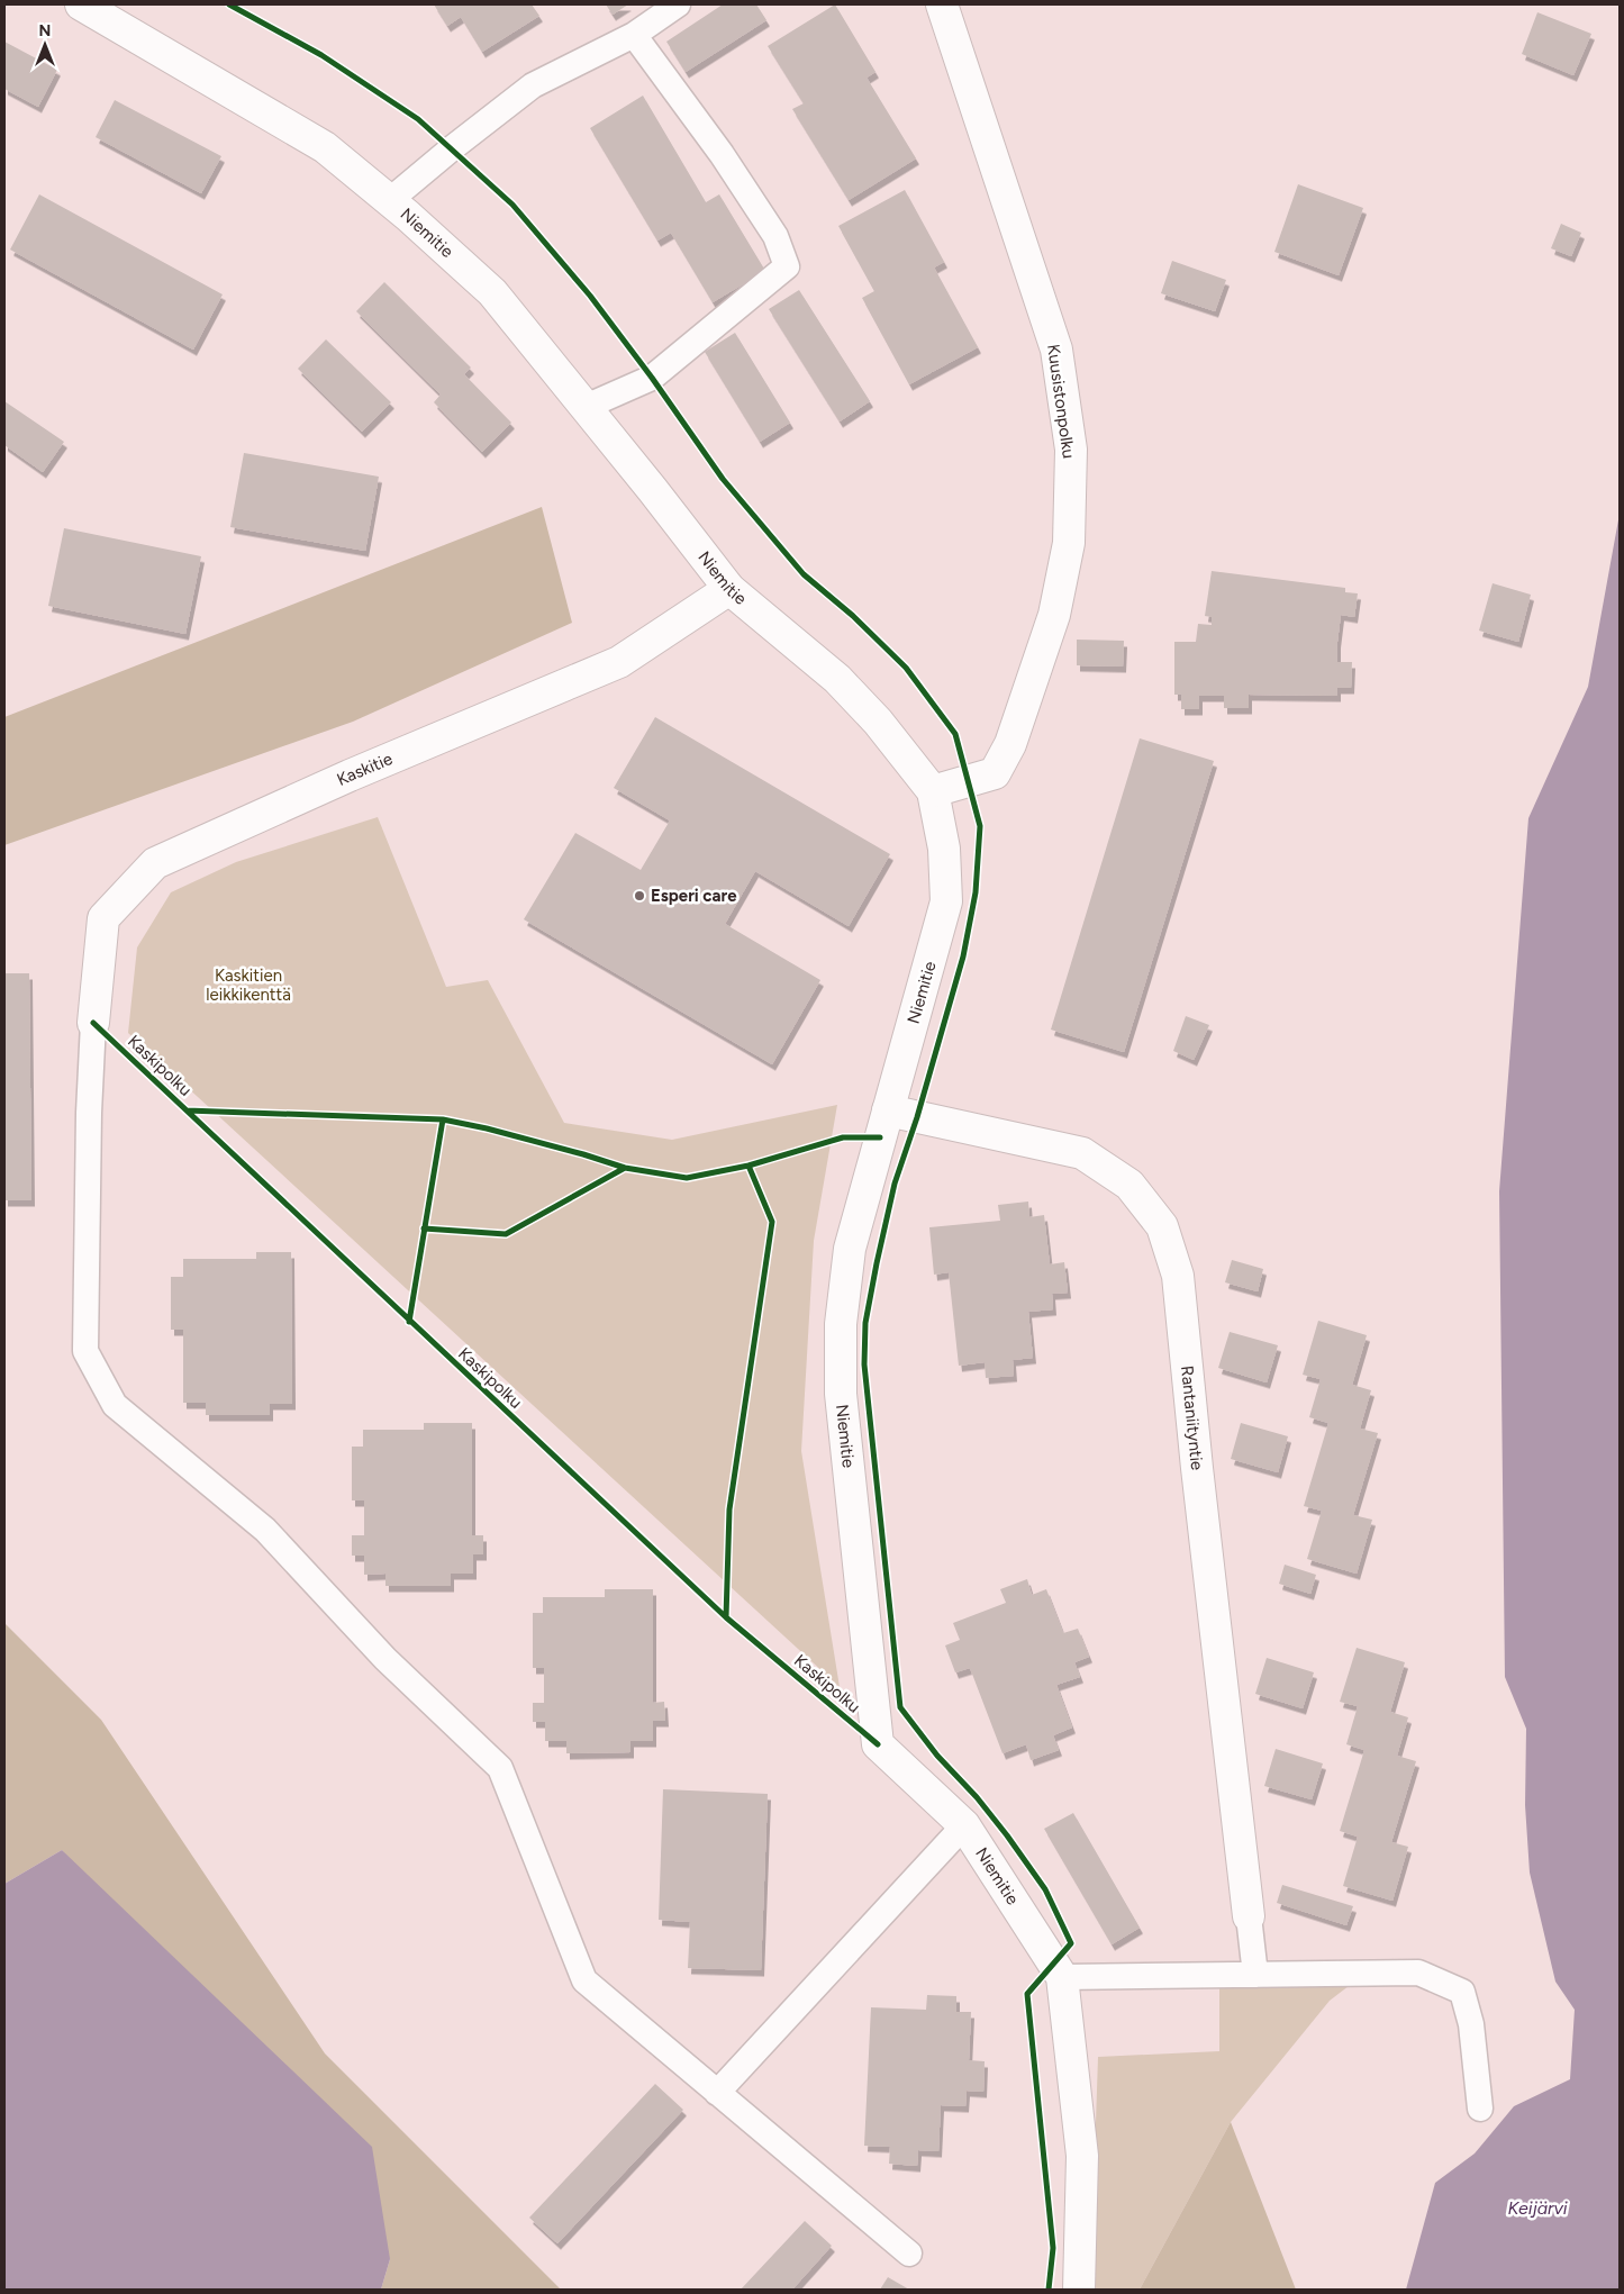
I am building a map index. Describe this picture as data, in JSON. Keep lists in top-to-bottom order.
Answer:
{
  "streets": {
    "street": [
      "Niemitie",
      "Kuusistonpolku",
      "Kaskitie",
      "Rantaniityntie"
    ],
    "cycle path": ["Kaskipolku"]
  },
  "crossings": [
    ["Niemitie", "Kuusistonpolku"],
    ["Niemitie", "Kaskitie"],
    ["Niemitie", "Rantaniityntie"]
  ],
  "water": ["Keijärvi"],
  "parks": ["Kaskitien leikkikenttä"],
  "places": ["Esperi care"],
  "north": "top"
}
